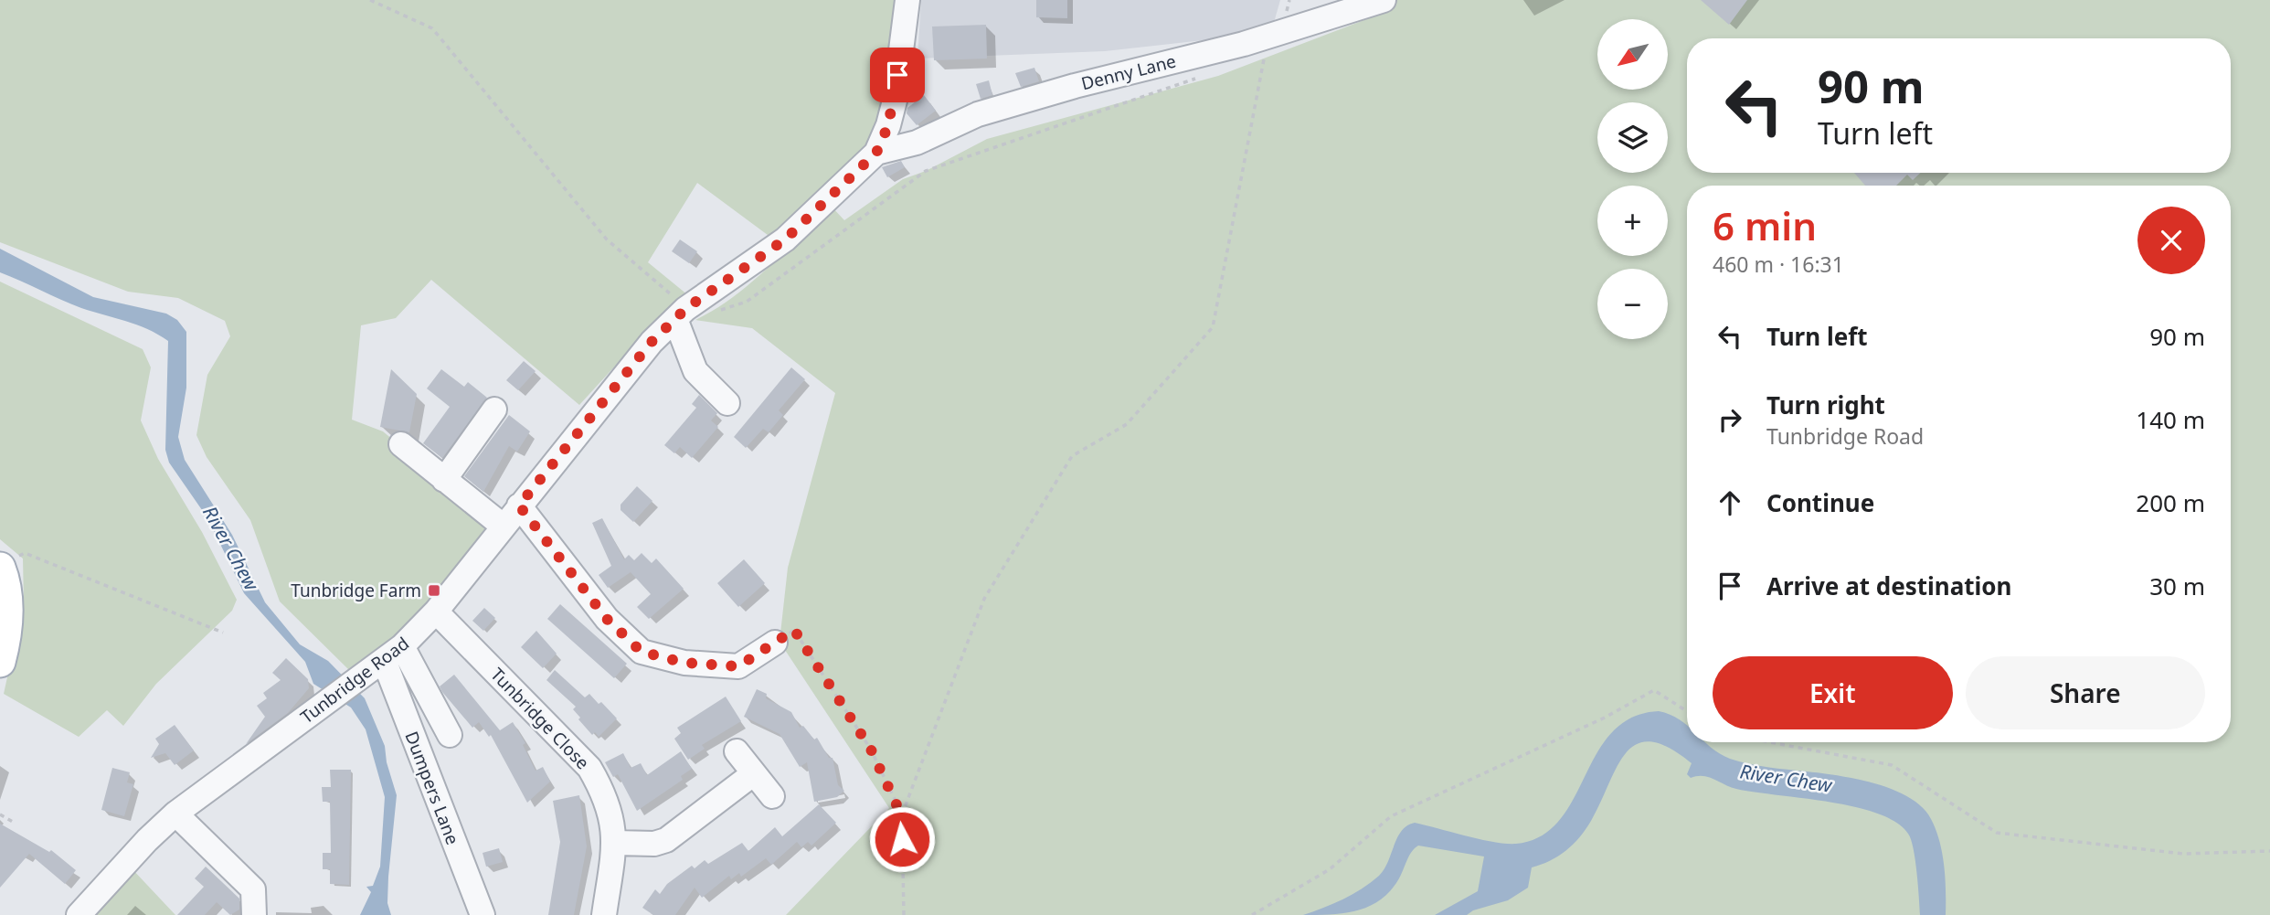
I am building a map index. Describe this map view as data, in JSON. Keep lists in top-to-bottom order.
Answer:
{
  "streets": {
    "street": [
      "Denny Lane",
      "Tunbridge Road",
      "Tunbridge Close",
      "Dumpers Lane"
    ]
  },
  "crossings": [
    ["Denny Lane", "Tunbridge Road"],
    ["Tunbridge Road", "Tunbridge Close"],
    ["Tunbridge Road", "Dumpers Lane"]
  ],
  "water": ["River Chew"],
  "places": {
    "transit": ["Tunbridge Farm"]
  },
  "north": "bottom left",
  "page": {
    "map_buttons": ["+", "−"],
    "turn": ["90 m", "Turn left"],
    "heading": ["6 min", "460 m · 16:31"],
    "list": [
      {
        "name": "Turn left",
        "value": "90 m"
      },
      {
        "name": "Turn right",
        "note": "Tunbridge Road",
        "value": "140 m"
      },
      {
        "name": "Continue",
        "value": "200 m"
      },
      {
        "name": "Arrive at destination",
        "value": "30 m"
      }
    ],
    "buttons": ["Exit", "Share"]
  }
}
